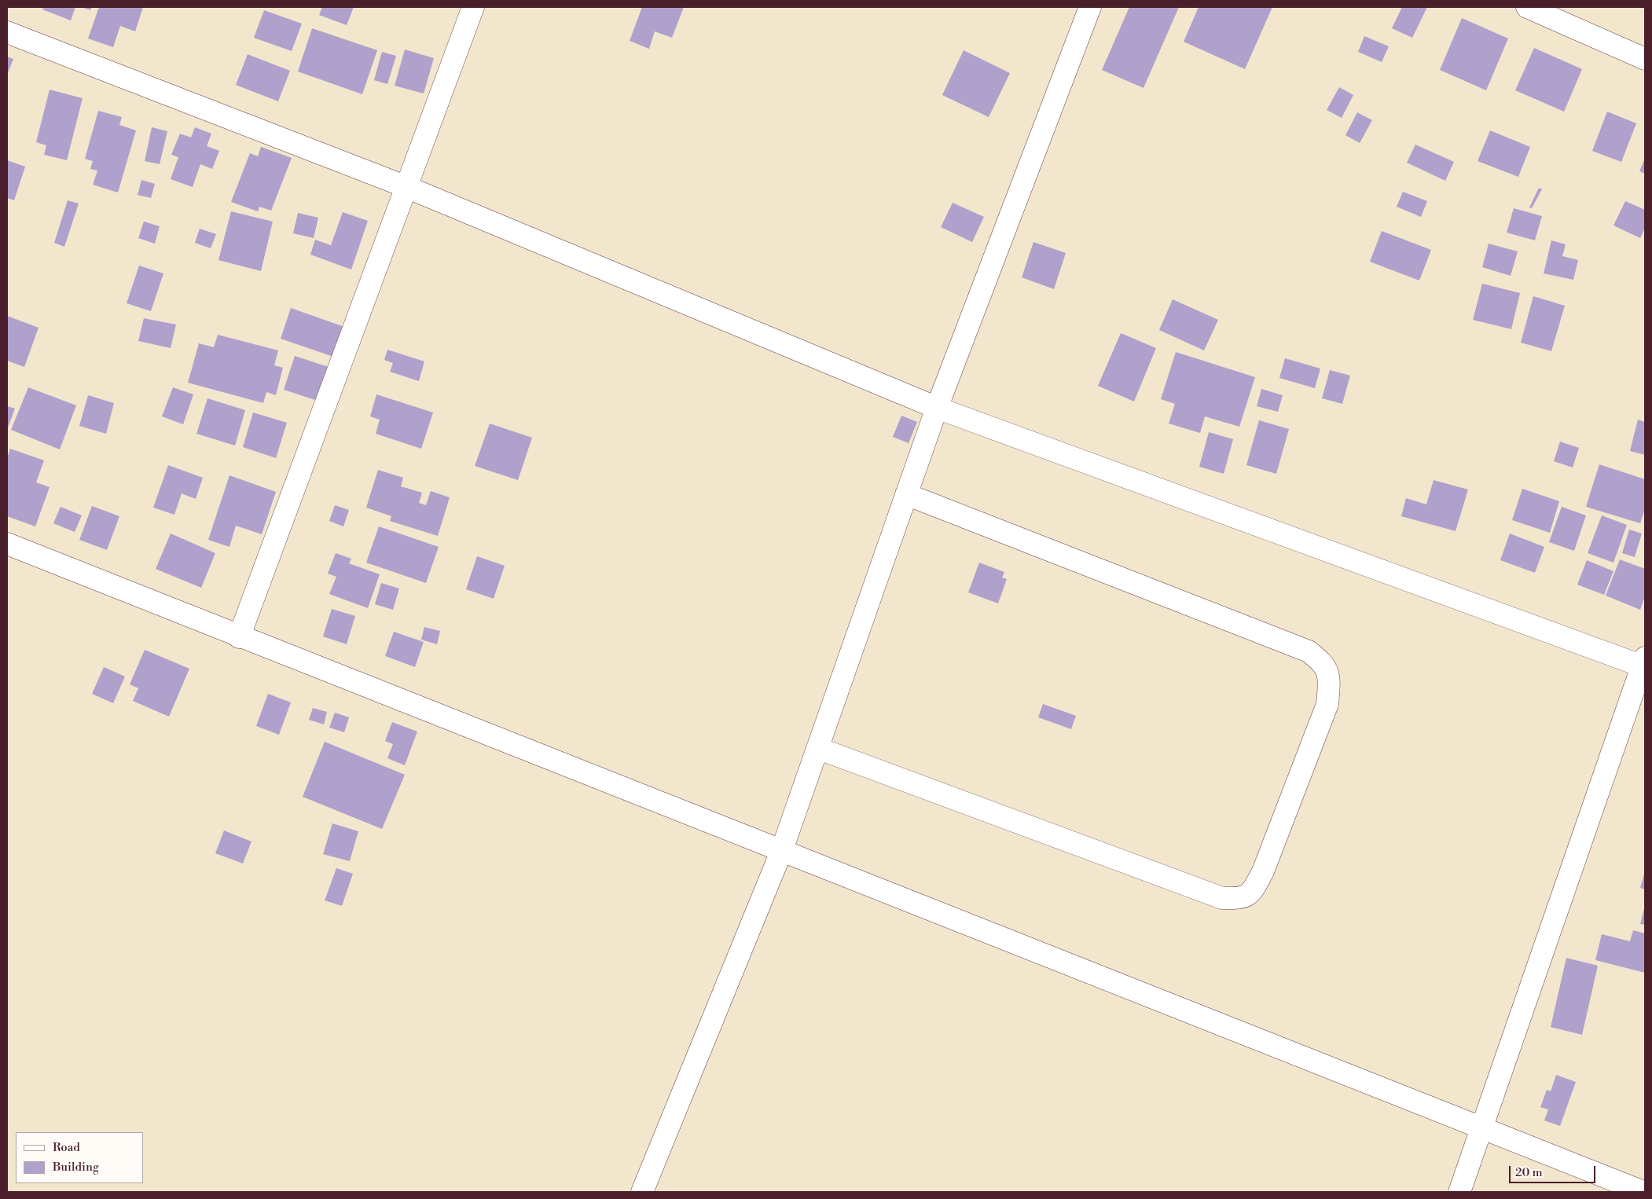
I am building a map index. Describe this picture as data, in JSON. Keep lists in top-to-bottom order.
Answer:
{
  "legend": ["Road", "Building"],
  "scale_bar": "20 m"
}
